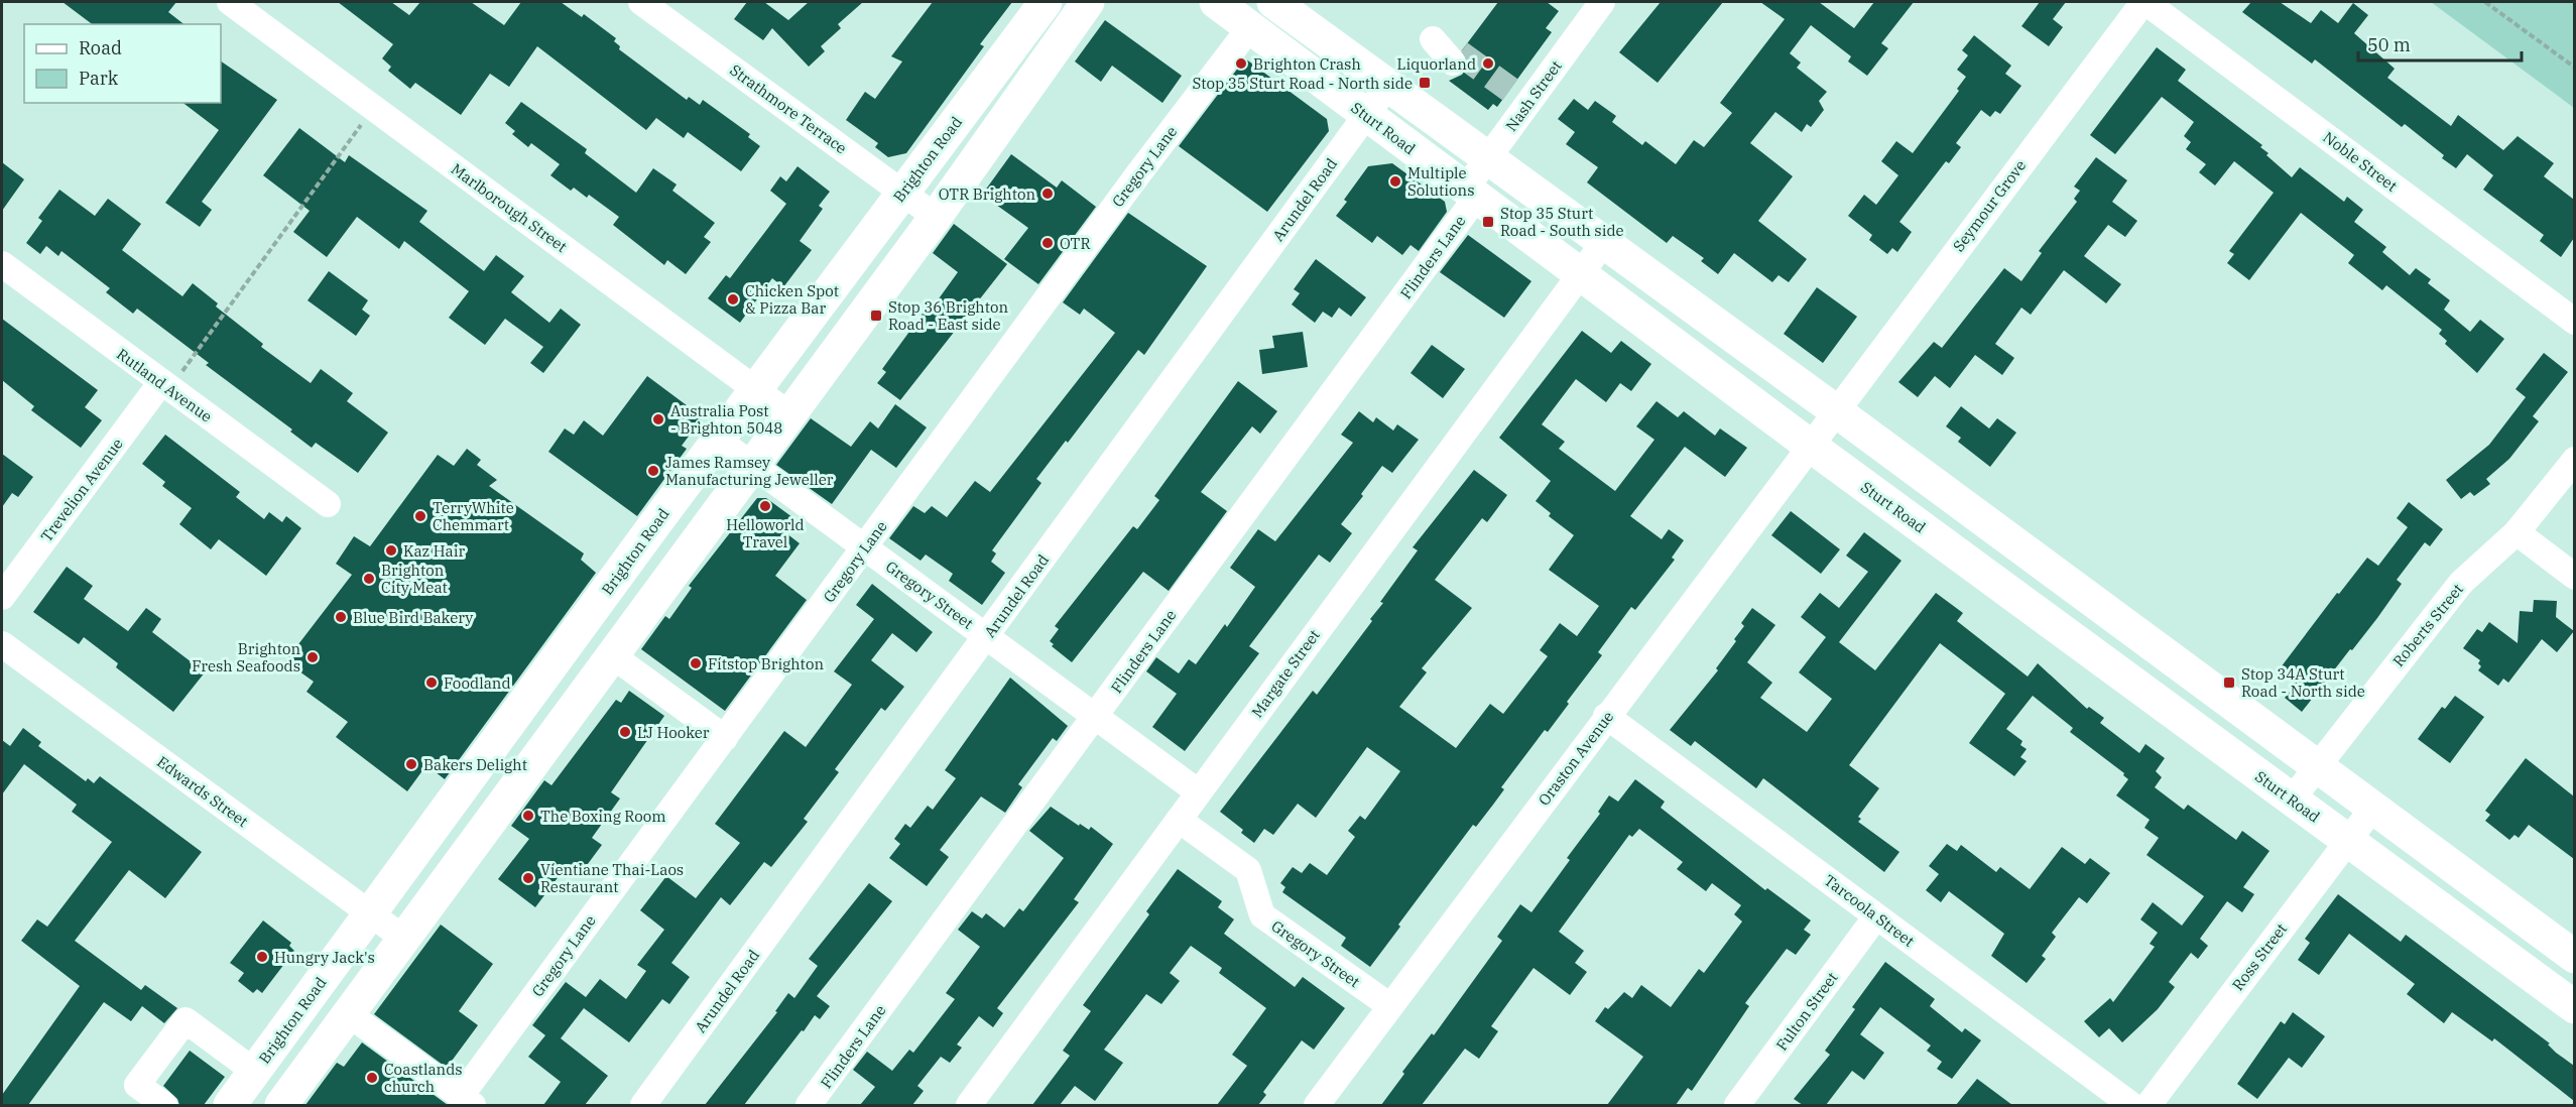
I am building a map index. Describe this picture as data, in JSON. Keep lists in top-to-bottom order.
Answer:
{
  "streets": {
    "main road": ["Sturt Road", "Brighton Road"],
    "street": [
      "Nash Street",
      "Strathmore Terrace",
      "Noble Street",
      "Gregory Lane",
      "Arundel Road",
      "Seymour Grove",
      "Marlborough Street",
      "Flinders Lane",
      "Rutland Avenue",
      "Trevelion Avenue",
      "Gregory Street",
      "Roberts Street",
      "Margate Street",
      "Oraston Avenue",
      "Edwards Street",
      "Tarcoola Street",
      "Ross Street",
      "Fulton Street"
    ]
  },
  "crossings": [
    ["Nash Street", "Sturt Road"],
    ["Nash Street", "Flinders Lane"],
    ["Strathmore Terrace", "Brighton Road"],
    ["Sturt Road", "Gregory Lane"],
    ["Sturt Road", "Arundel Road"],
    ["Sturt Road", "Flinders Lane"],
    ["Sturt Road", "Roberts Street"],
    ["Sturt Road", "Margate Street"],
    ["Sturt Road", "Oraston Avenue"],
    ["Sturt Road", "Ross Street"],
    ["Brighton Road", "Marlborough Street"],
    ["Brighton Road", "Gregory Street"],
    ["Brighton Road", "Edwards Street"],
    ["Noble Street", "Seymour Grove"],
    ["Gregory Lane", "Gregory Street"],
    ["Arundel Road", "Gregory Street"],
    ["Seymour Grove", "Oraston Avenue"],
    ["Flinders Lane", "Gregory Street"],
    ["Rutland Avenue", "Trevelion Avenue"],
    ["Gregory Street", "Margate Street"],
    ["Gregory Street", "Oraston Avenue"],
    ["Oraston Avenue", "Tarcoola Street"],
    ["Tarcoola Street", "Fulton Street"]
  ],
  "places": {
    "other": [
      "Brighton Crash",
      "Liquorland",
      "Multiple Solutions",
      "OTR Brighton",
      "OTR",
      "Chicken Spot & Pizza Bar",
      "Australia Post - Brighton 5048",
      "James Ramsey Manufacturing Jeweller",
      "Helloworld Travel",
      "TerryWhite Chemmart",
      "Kaz Hair",
      "Brighton City Meat",
      "Blue Bird Bakery",
      "Brighton Fresh Seafoods",
      "Fitstop Brighton",
      "Foodland",
      "LJ Hooker",
      "Bakers Delight",
      "The Boxing Room",
      "Vientiane Thai-Laos Restaurant",
      "Hungry Jack's",
      "Coastlands church"
    ],
    "transit": [
      "Stop 35 Sturt Road - North side",
      "Stop 35 Sturt Road - South side",
      "Stop 36 Brighton Road - East side",
      "Stop 34A Sturt Road - North side"
    ]
  },
  "legend": ["Road", "Park"],
  "scale_bar": "50 m"
}
